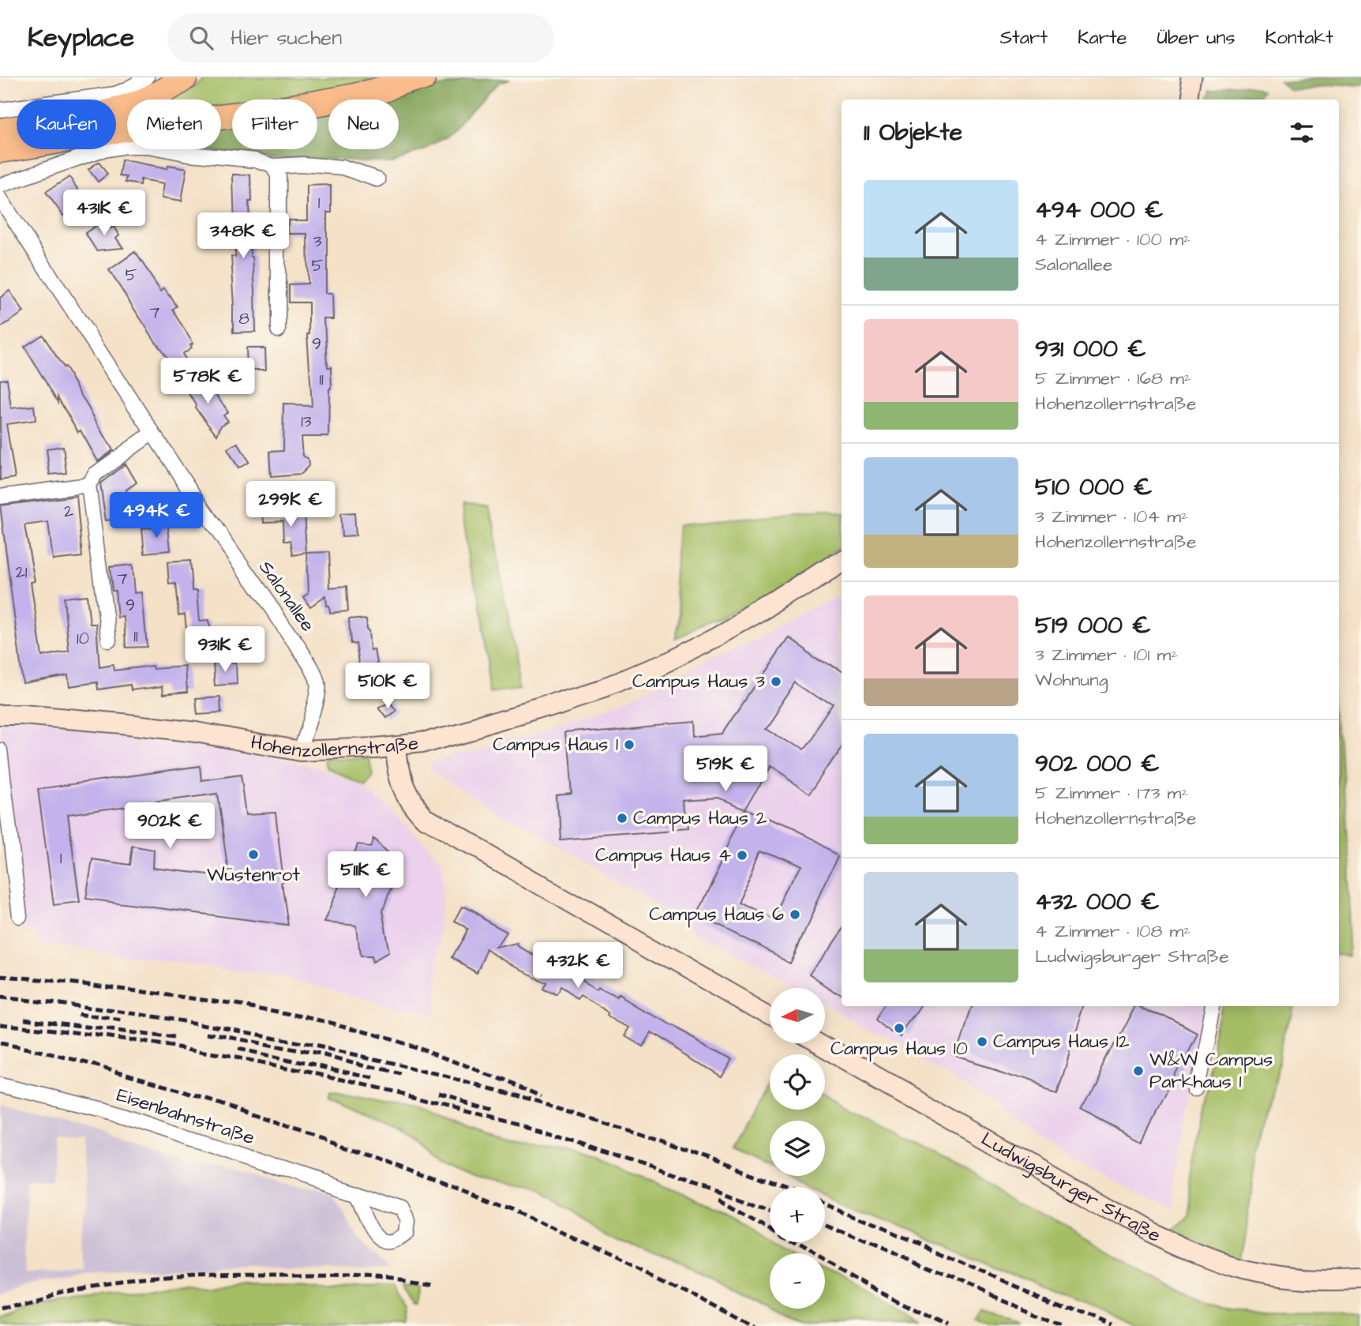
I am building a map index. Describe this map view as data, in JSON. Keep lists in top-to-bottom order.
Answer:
{
  "streets": {
    "main road": ["Hohenzollernstraße", "Ludwigsburger Straße"],
    "street": ["Salonallee", "Eisenbahnstraße"]
  },
  "crossings": [
    ["Salonallee", "Hohenzollernstraße"]
  ],
  "places": [
    "Campus Haus 3",
    "Campus Haus 1",
    "Campus Haus 2",
    "Wüstenrot",
    "Campus Haus 4",
    "Campus Haus 6",
    "Campus Haus 10",
    "Campus Haus 12",
    "W&W Campus Parkhaus 1"
  ],
  "house_numbers": [
    "1",
    "3",
    "5",
    "5",
    "7",
    "8",
    "9",
    "11",
    "13",
    "2",
    "21",
    "7",
    "9",
    "11",
    "10",
    "1"
  ],
  "north": "left",
  "page": {
    "header": "Keyplace",
    "search": "Hier suchen",
    "nav": [
      "Start",
      "Karte",
      "Über uns",
      "Kontakt"
    ],
    "chip": [
      "Kaufen",
      "Mieten",
      "Filter",
      "Neu"
    ],
    "heading": "11 Objekte",
    "list": [
      {
        "name": "494 000 €",
        "note": "4 Zimmer · 100 m² · Salonallee"
      },
      {
        "name": "931 000 €",
        "note": "5 Zimmer · 168 m² · Hohenzollernstraße"
      },
      {
        "name": "510 000 €",
        "note": "3 Zimmer · 104 m² · Hohenzollernstraße"
      },
      {
        "name": "519 000 €",
        "note": "3 Zimmer · 101 m² · Wohnung"
      },
      {
        "name": "902 000 €",
        "note": "5 Zimmer · 173 m² · Hohenzollernstraße"
      },
      {
        "name": "432 000 €",
        "note": "4 Zimmer · 108 m² · Ludwigsburger Straße"
      }
    ],
    "price": [
      "431K €",
      "348K €",
      "578K €",
      "299K €",
      "494K €",
      "931K €",
      "510K €",
      "519K €",
      "902K €",
      "511K €",
      "432K €"
    ],
    "map_buttons": ["+", "−"]
  }
}
